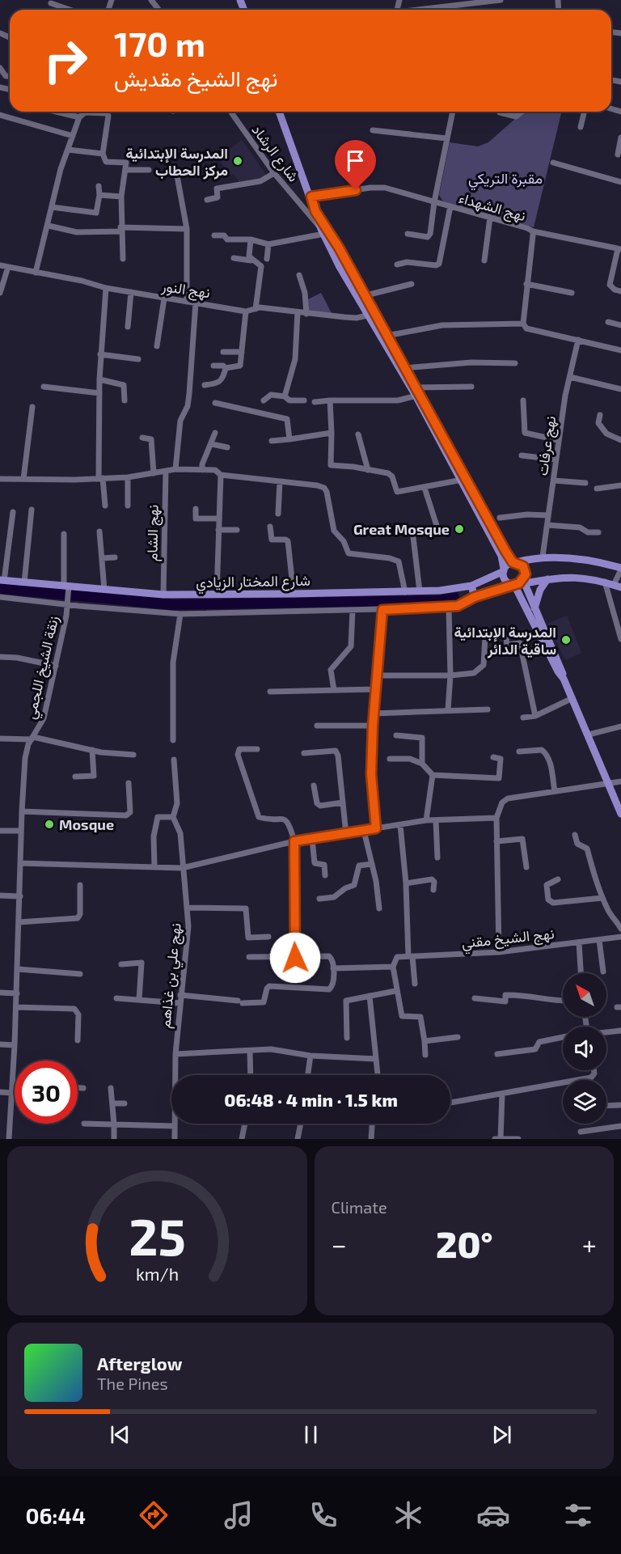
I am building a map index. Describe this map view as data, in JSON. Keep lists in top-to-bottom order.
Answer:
{
  "streets": {
    "main road": ["شارع المختار الزيادي"],
    "street": [
      "شارع الرشاد",
      "نهج الشهداء",
      "نهج النور",
      "نهج عرفات",
      "نهج الشام",
      "زنقة الشيخ اللجمي",
      "نهج الشيخ مقني",
      "نهج علي بن غذاهم"
    ]
  },
  "crossings": [
    ["نهج الشام", "شارع المختار الزيادي"],
    ["شارع المختار الزيادي", "زنقة الشيخ اللجمي"]
  ],
  "parks": ["مقبرة التريكي"],
  "places": [
    "المدرسة الإبتدائية مركز الحطاب",
    "Great Mosque",
    "المدرسة الإبتدائية ساقية الدائر",
    "Mosque"
  ],
  "north": "top left",
  "page": {
    "turn": ["170 m", "نهج الشيخ مقديش"],
    "limit": "30",
    "trip": "06:48 · 4 min · 1.5 km",
    "tile": "Climate",
    "heat": ["−", "20°", "+"],
    "song": ["Afterglow", "The Pines"],
    "tabs": "06:44",
    "gauge": ["25", "km/h"]
  }
}
